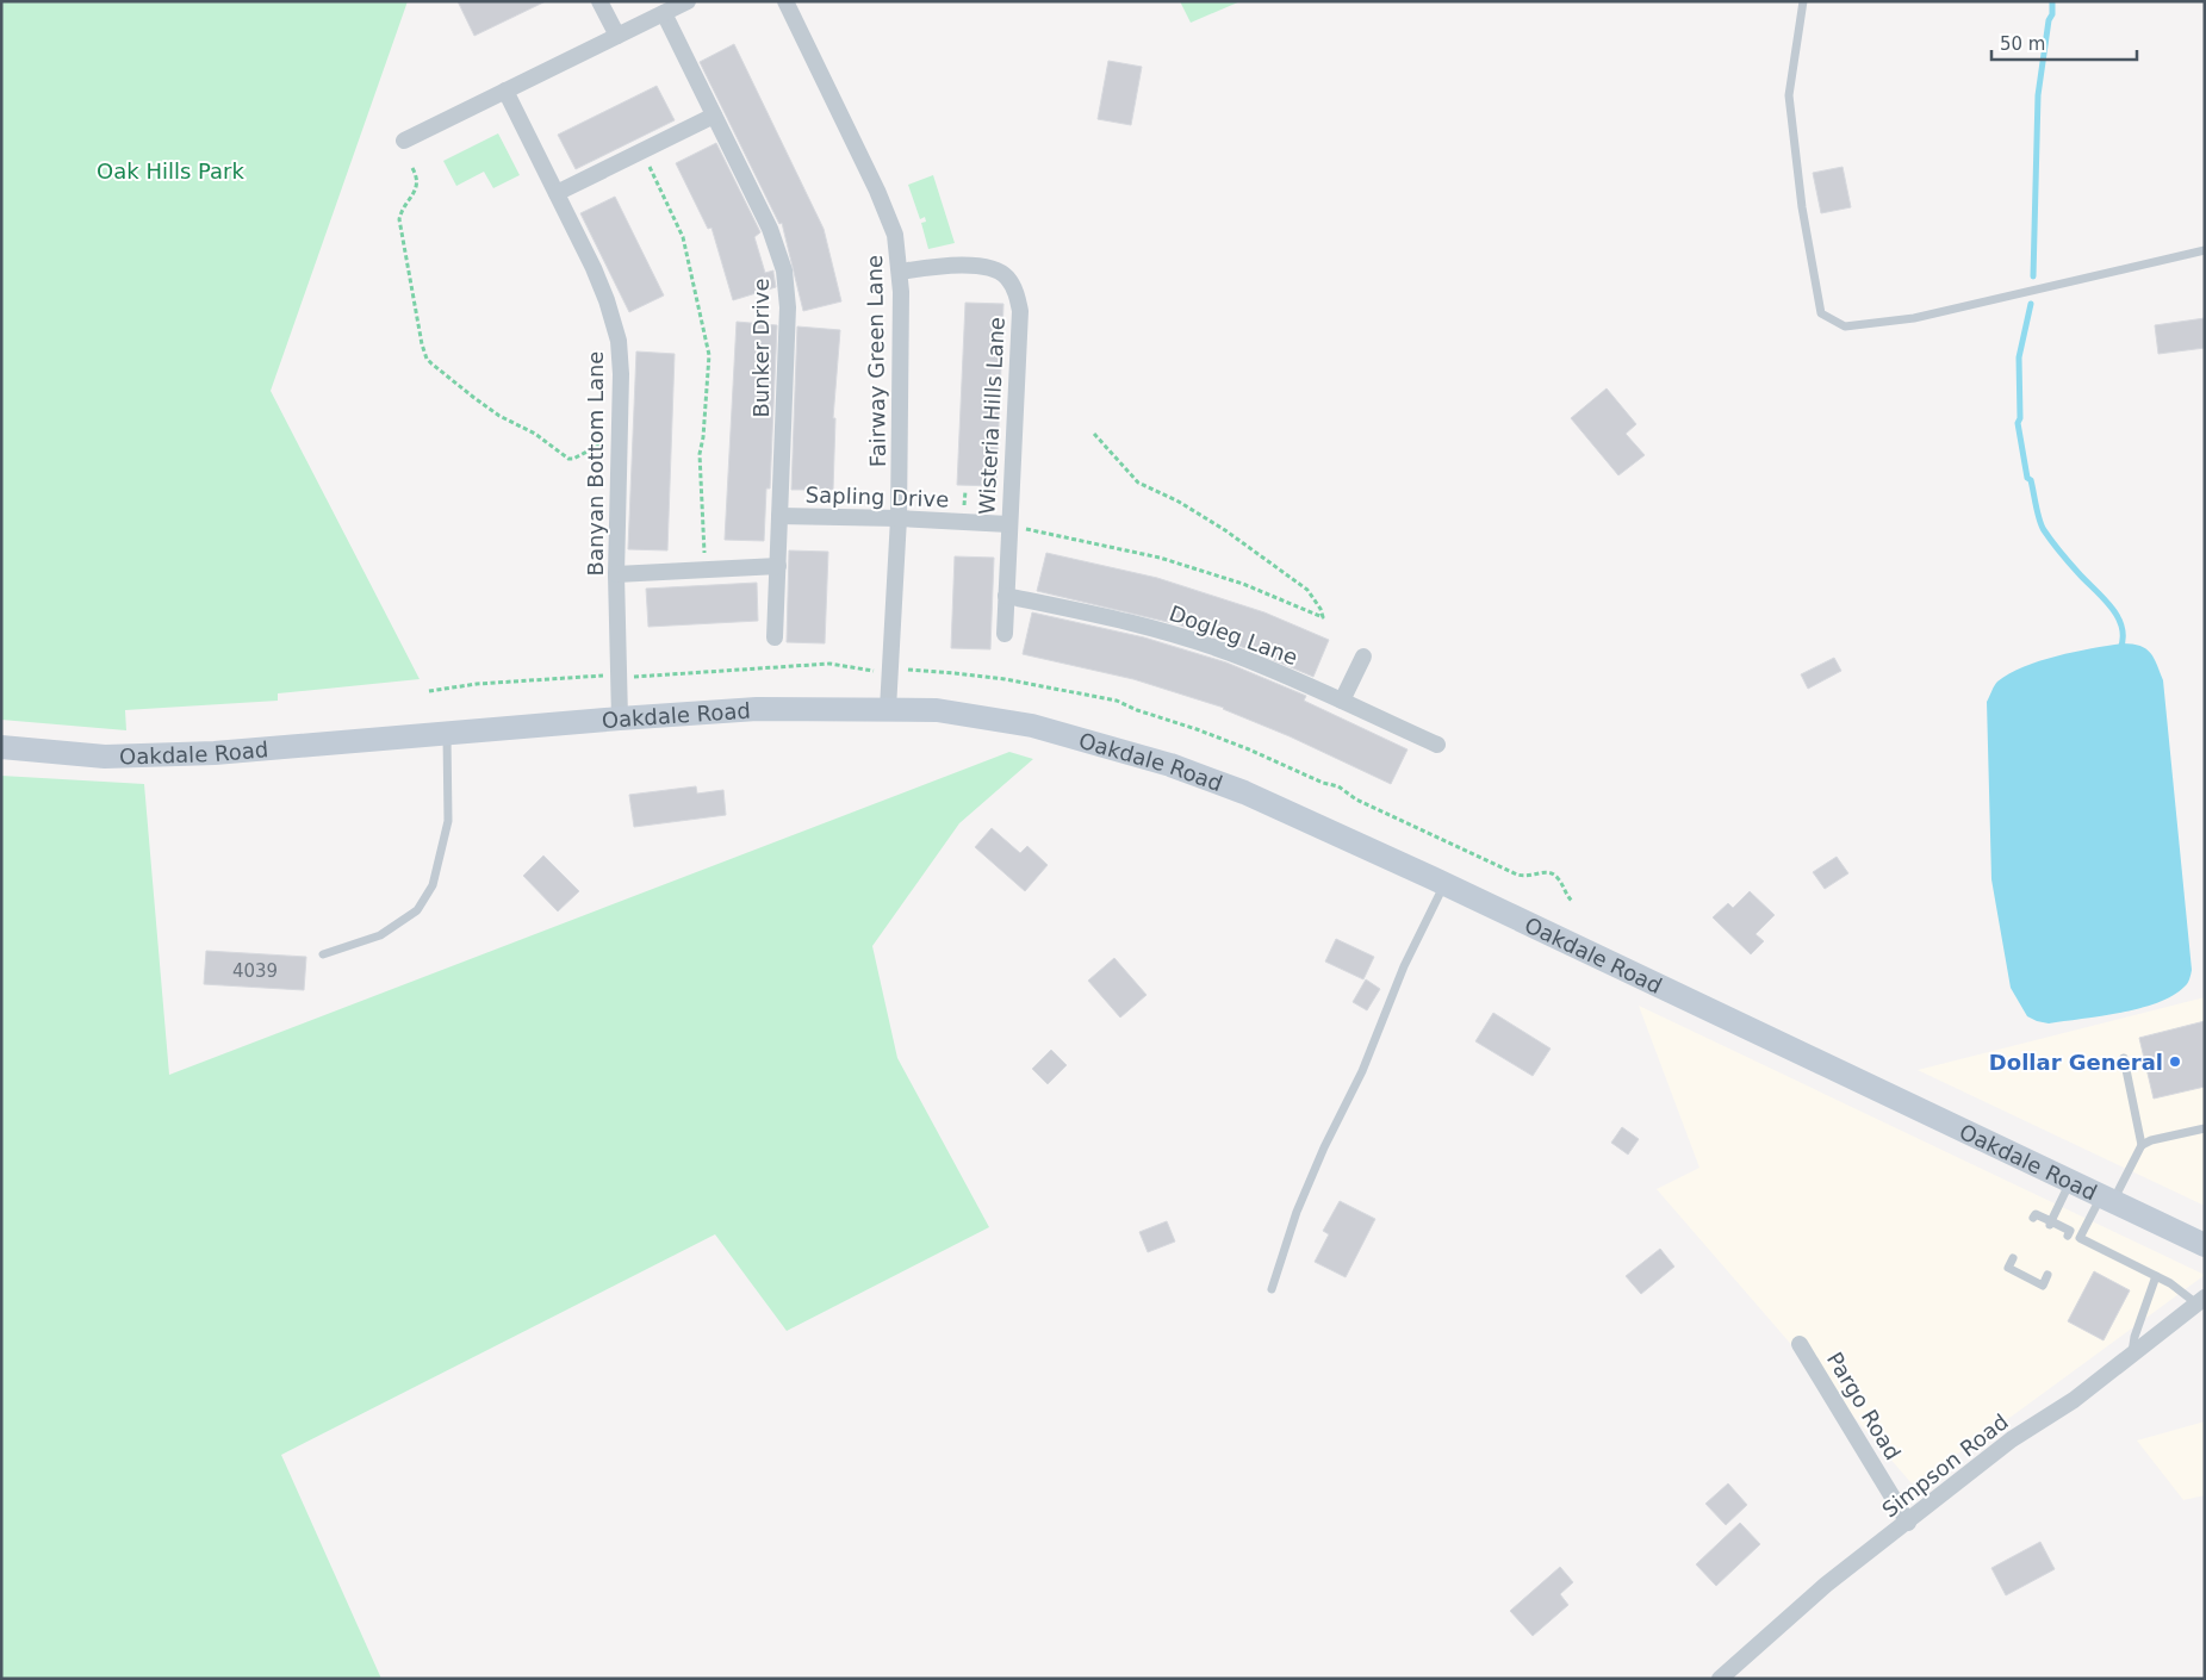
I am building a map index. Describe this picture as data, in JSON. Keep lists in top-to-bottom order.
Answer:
{
  "streets": {
    "main road": ["Oakdale Road"],
    "street": [
      "Bunker Drive",
      "Fairway Green Lane",
      "Wisteria Hills Lane",
      "Banyan Bottom Lane",
      "Sapling Drive",
      "Dogleg Lane",
      "Pargo Road",
      "Simpson Road"
    ]
  },
  "crossings": [
    ["Bunker Drive", "Sapling Drive"],
    ["Fairway Green Lane", "Wisteria Hills Lane"],
    ["Fairway Green Lane", "Sapling Drive"],
    ["Fairway Green Lane", "Oakdale Road"],
    ["Wisteria Hills Lane", "Sapling Drive"],
    ["Wisteria Hills Lane", "Dogleg Lane"],
    ["Banyan Bottom Lane", "Oakdale Road"],
    ["Pargo Road", "Simpson Road"]
  ],
  "parks": ["Oak Hills Park"],
  "places": ["Dollar General"],
  "house_numbers": ["4039"],
  "scale_bar": "50 m"
}
